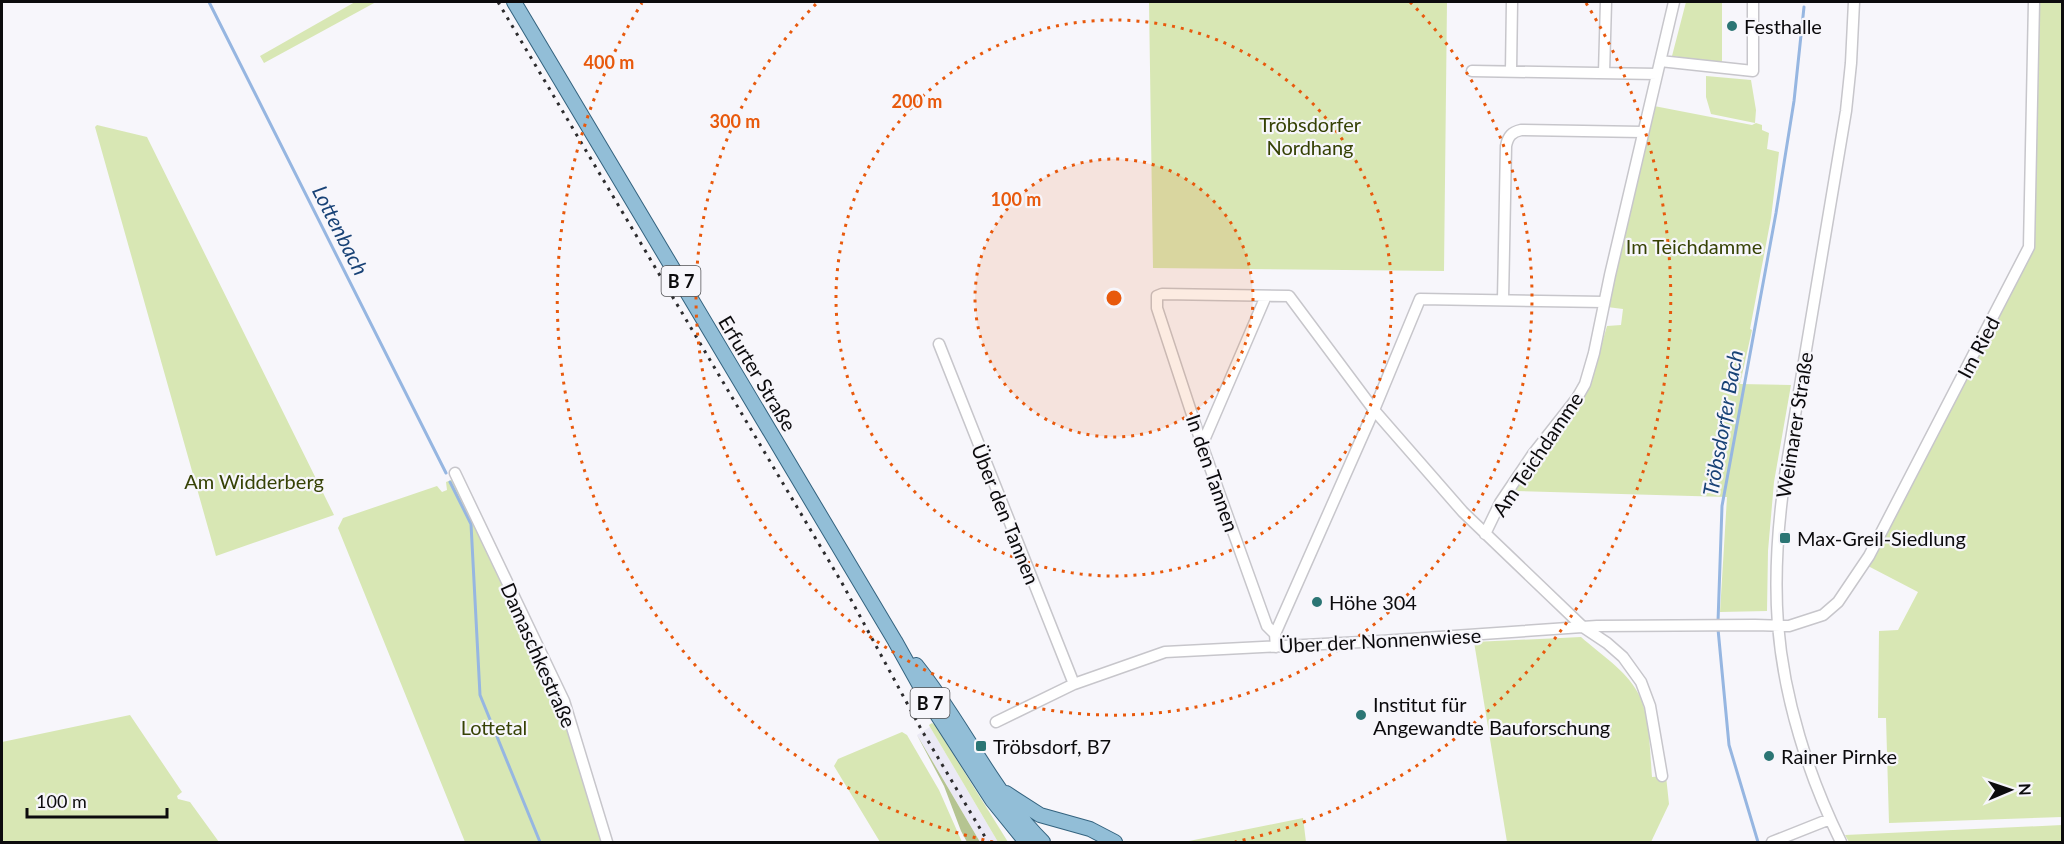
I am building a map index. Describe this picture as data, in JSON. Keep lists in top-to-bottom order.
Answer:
{
  "streets": {
    "main road": ["B 7", "Erfurter Straße"],
    "street": [
      "Im Ried",
      "Weimarer Straße",
      "Am Teichdamme",
      "In den Tannen",
      "Über den Tannen",
      "Über der Nonnenwiese",
      "Damaschkestraße"
    ]
  },
  "crossings": [
    ["B 7", "Erfurter Straße"],
    ["Im Ried", "Weimarer Straße"],
    ["Im Ried", "Über der Nonnenwiese"],
    ["Weimarer Straße", "Über der Nonnenwiese"],
    ["In den Tannen", "Über der Nonnenwiese"],
    ["Über den Tannen", "Über der Nonnenwiese"]
  ],
  "water": ["Lottenbach", "Tröbsdorfer Bach"],
  "parks": [
    "Tröbsdorfer Nordhang",
    "Im Teichdamme",
    "Am Widderberg",
    "Lottetal"
  ],
  "places": {
    "other": [
      "Festhalle",
      "Höhe 304",
      "Institut für Angewandte Bauforschung",
      "Rainer Pirnke"
    ],
    "transit": ["Max-Greil-Siedlung", "Tröbsdorf, B7"]
  },
  "scale_bar": "100 m",
  "north": "right",
  "rings": [
    "400 m",
    "200 m",
    "300 m",
    "100 m"
  ]
}
